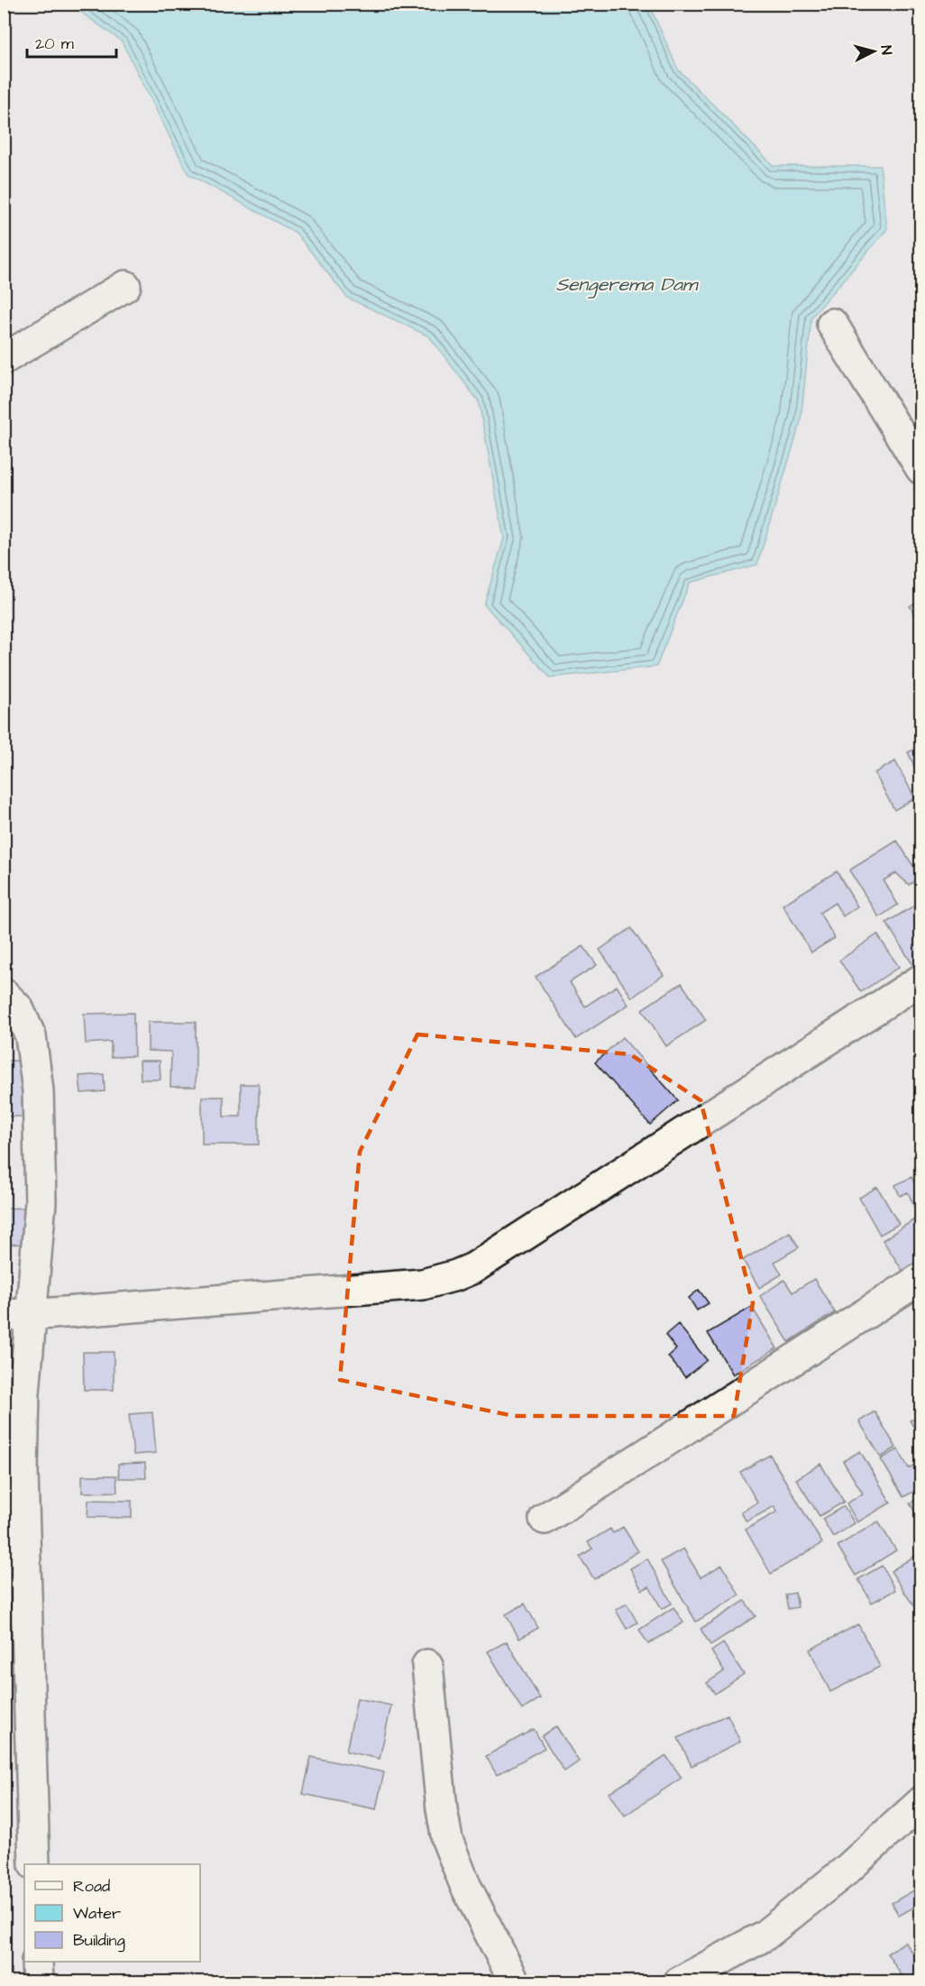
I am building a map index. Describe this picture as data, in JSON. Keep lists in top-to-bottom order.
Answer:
{
  "water": ["Sengerema Dam"],
  "legend": ["Road", "Water", "Building"],
  "scale_bar": "20 m",
  "north": "right"
}
